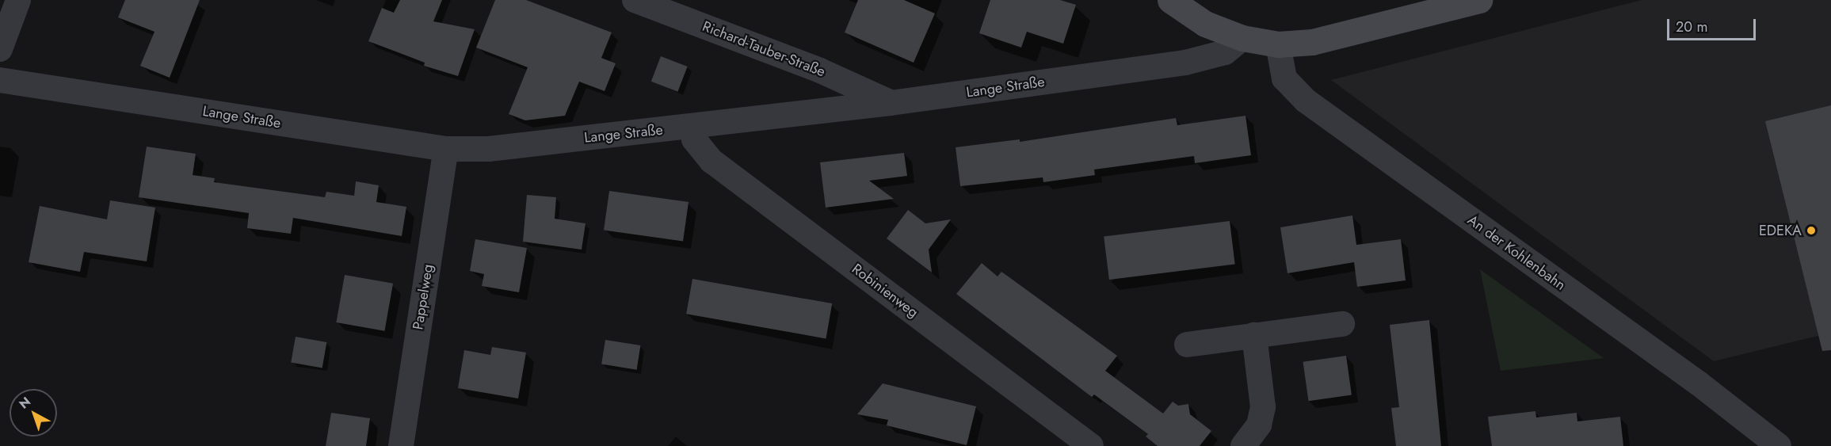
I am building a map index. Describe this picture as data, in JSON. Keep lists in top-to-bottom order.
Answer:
{
  "streets": {
    "street": [
      "Richard-Tauber-Straße",
      "Lange Straße",
      "An der Kohlenbahn",
      "Robinienweg",
      "Pappelweg"
    ]
  },
  "crossings": [
    ["Richard-Tauber-Straße", "Lange Straße"],
    ["Lange Straße", "Robinienweg"],
    ["Lange Straße", "Pappelweg"]
  ],
  "places": ["EDEKA"],
  "scale_bar": "20 m",
  "north": "top left"
}
